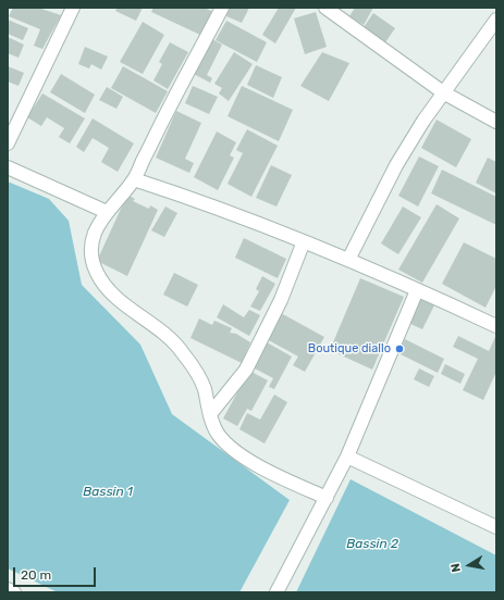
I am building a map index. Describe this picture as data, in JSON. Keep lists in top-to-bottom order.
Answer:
{
  "water": ["Bassin 1", "Bassin 2"],
  "places": ["Boutique diallo"],
  "scale_bar": "20 m",
  "north": "left"
}
